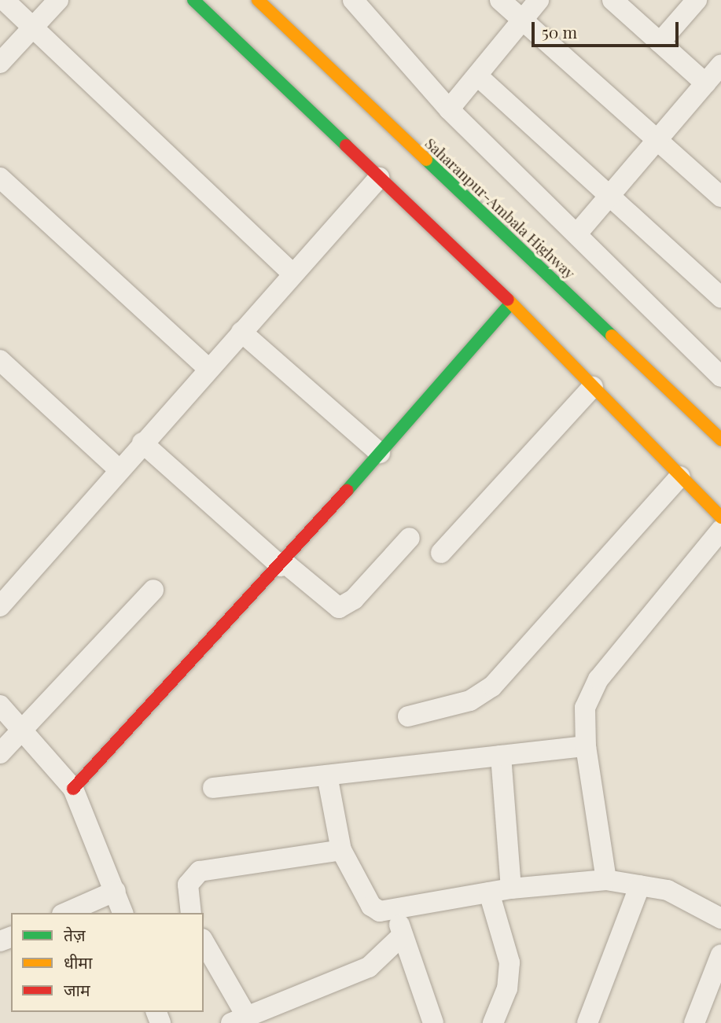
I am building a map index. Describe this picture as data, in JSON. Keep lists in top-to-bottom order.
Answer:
{
  "streets": {
    "street": ["Saharanpur-Ambala Highway"]
  },
  "legend": ["तेज़", "धीमा", "जाम"],
  "scale_bar": "50 m"
}
